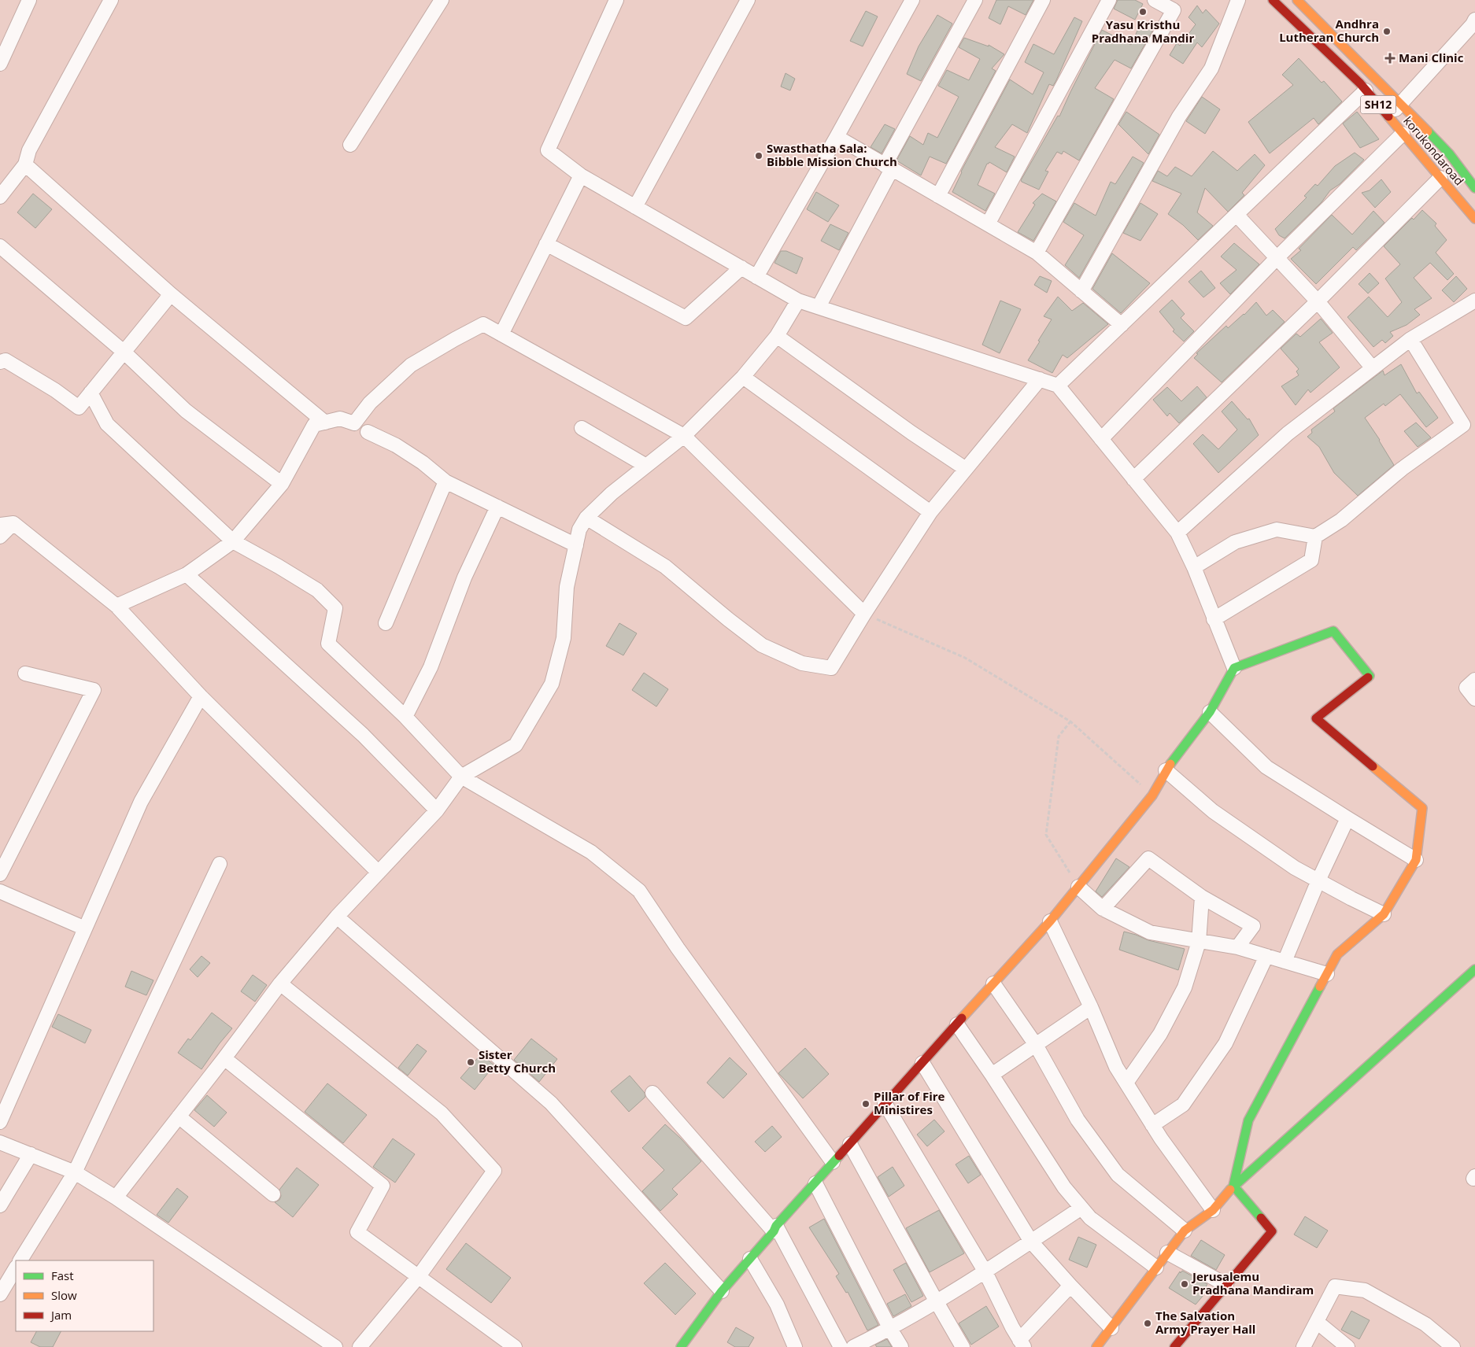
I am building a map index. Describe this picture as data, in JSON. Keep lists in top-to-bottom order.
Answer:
{
  "streets": {
    "street": ["SH12", "korukondaroad"]
  },
  "places": {
    "other": [
      "Yasu Kristhu Pradhana Mandir",
      "Andhra Lutheran Church",
      "Swasthatha Sala: Bibble Mission Church",
      "Sister Betty Church",
      "Pillar of Fire Ministires",
      "Jerusalemu Pradhana Mandiram",
      "The Salvation Army Prayer Hall"
    ],
    "health": ["Mani Clinic"]
  },
  "legend": ["Fast", "Slow", "Jam"]
}
